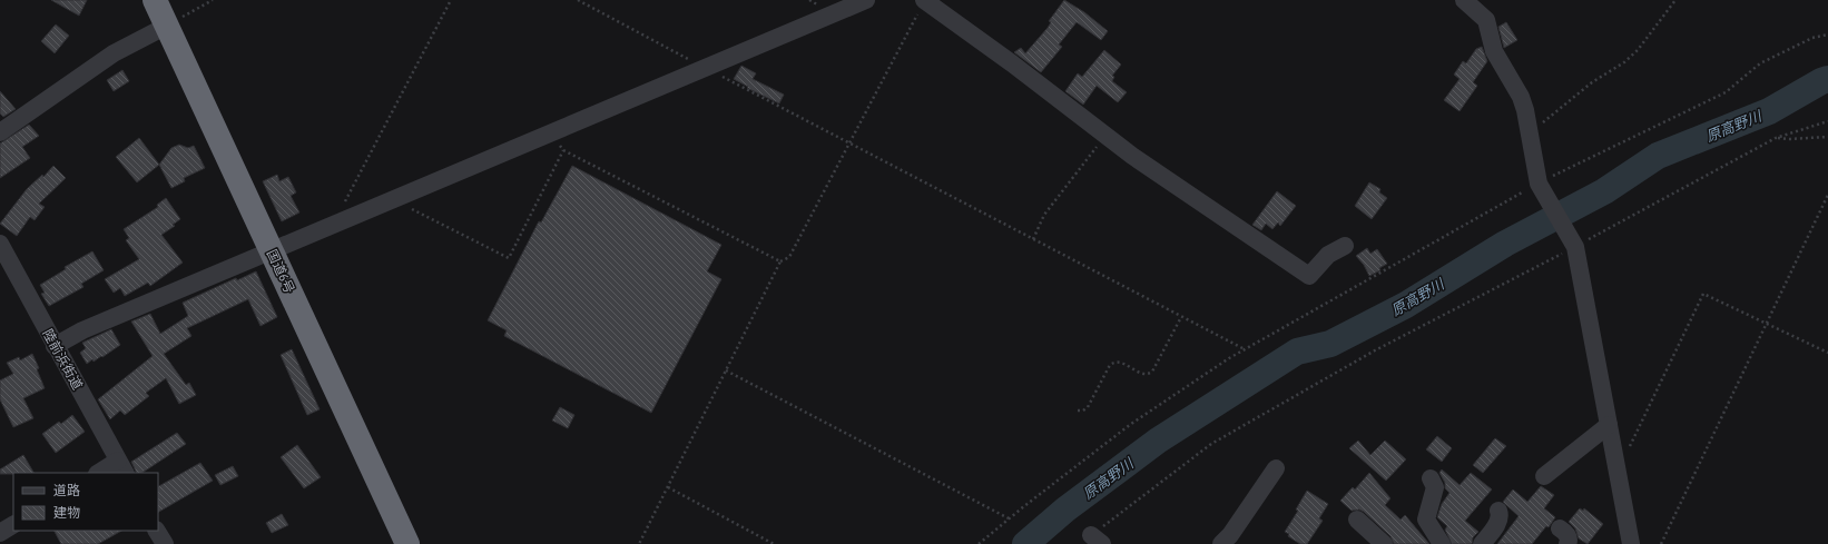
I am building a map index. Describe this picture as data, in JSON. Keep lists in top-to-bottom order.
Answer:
{
  "streets": {
    "highway": ["国道6号"],
    "street": ["陸前浜街道"]
  },
  "water": ["原高野川"],
  "legend": ["道路", "建物"]
}
